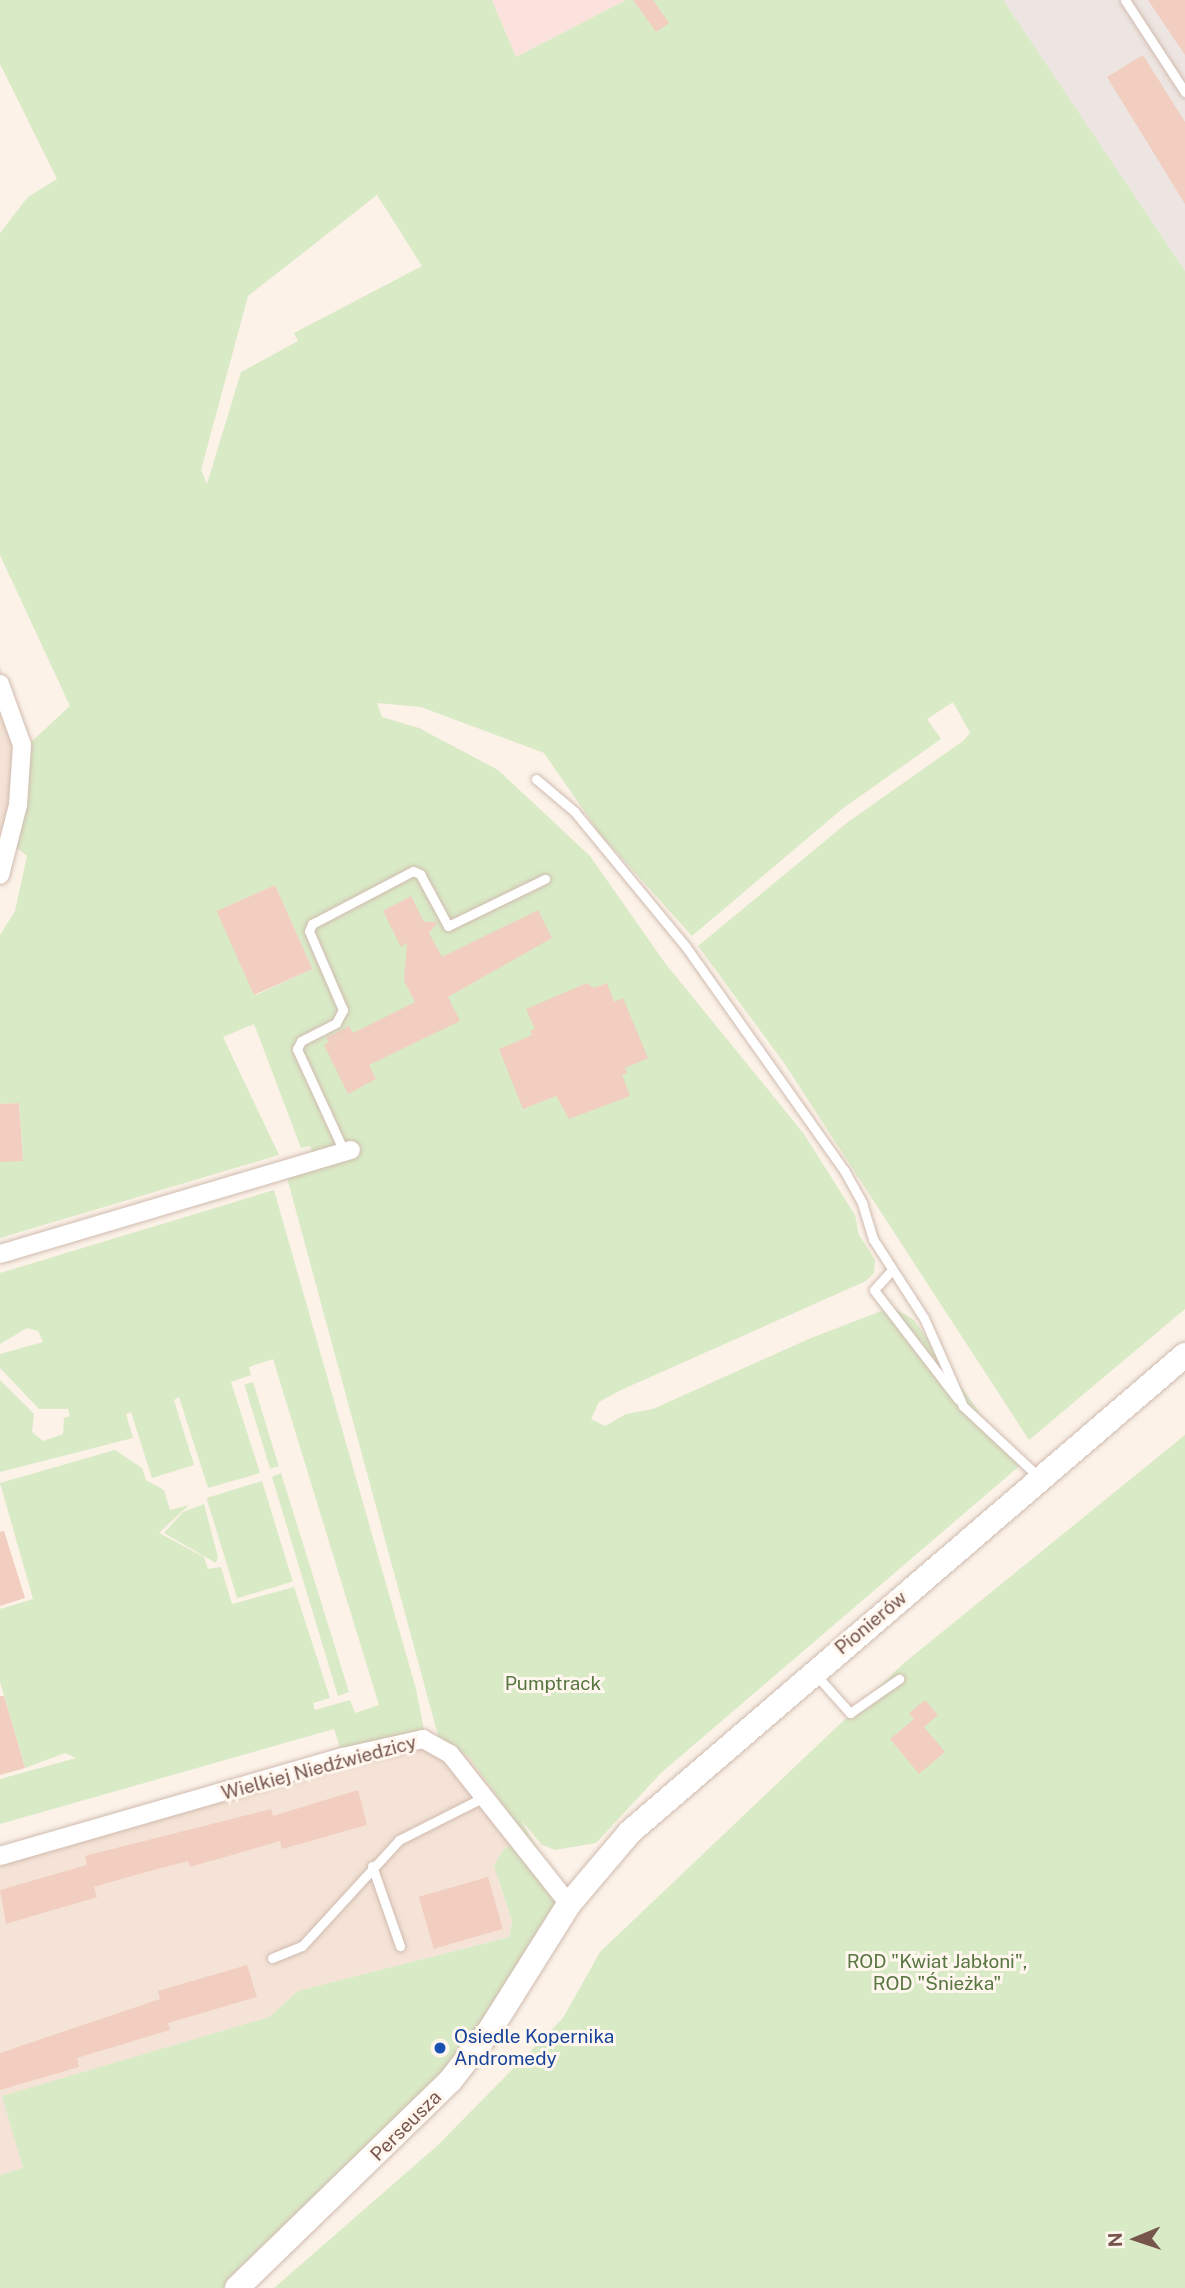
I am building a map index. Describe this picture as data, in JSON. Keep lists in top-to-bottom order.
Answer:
{
  "streets": {
    "street": ["Pionierów", "Wielkiej Niedźwiedzicy", "Perseusza"]
  },
  "crossings": [
    ["Pionierów", "Wielkiej Niedźwiedzicy"],
    ["Pionierów", "Perseusza"],
    ["Wielkiej Niedźwiedzicy", "Perseusza"]
  ],
  "parks": ["Pumptrack", "ROD \"Kwiat Jabłoni\", ROD \"Śnieżka\""],
  "places": ["Osiedle Kopernika Andromedy"],
  "north": "left"
}
